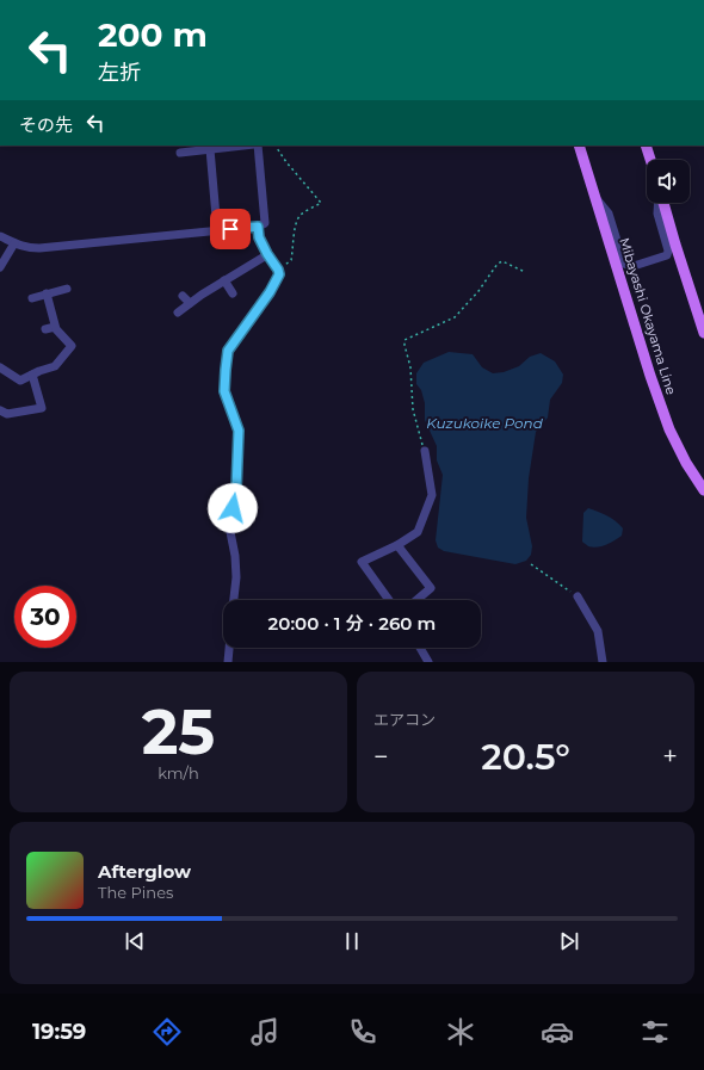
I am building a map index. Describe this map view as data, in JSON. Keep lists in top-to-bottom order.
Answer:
{
  "streets": {
    "main road": ["Mibayashi Okayama Line"]
  },
  "water": ["Kuzukoike Pond"],
  "page": {
    "turn": ["200 m", "左折"],
    "then": "その先",
    "limit": "30",
    "trip": "20:00 · 1 分 · 260 m",
    "tile": [
      ["25", "km/h"],
      "エアコン"
    ],
    "heat": ["−", "20.5°", "+"],
    "song": ["Afterglow", "The Pines"],
    "tabs": "19:59"
  }
}
